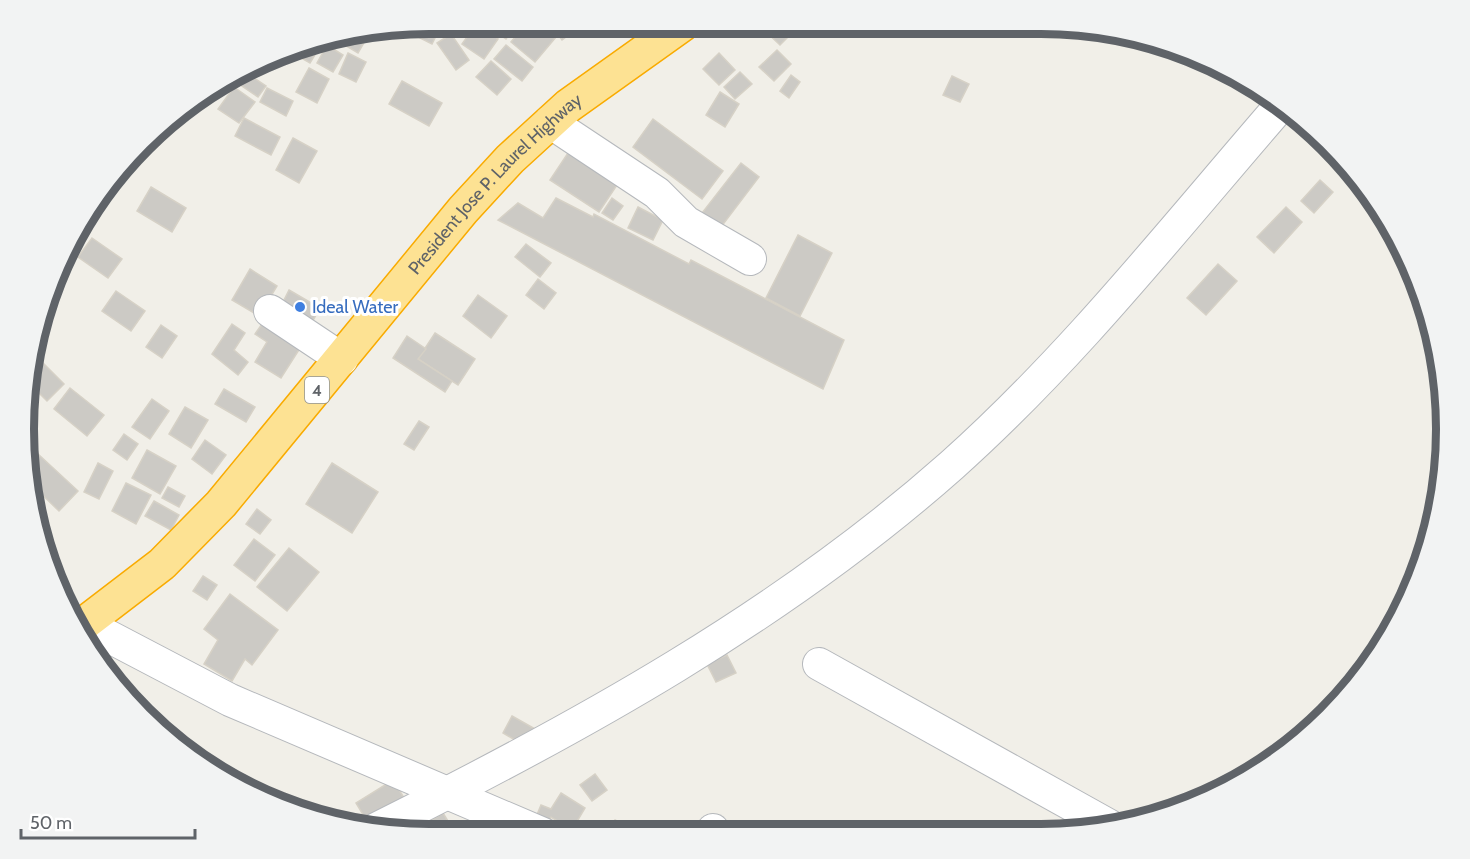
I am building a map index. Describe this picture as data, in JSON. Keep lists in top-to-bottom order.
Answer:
{
  "streets": {
    "highway": ["President Jose P. Laurel Highway", "4"]
  },
  "places": ["Ideal Water"],
  "scale_bar": "50 m"
}
